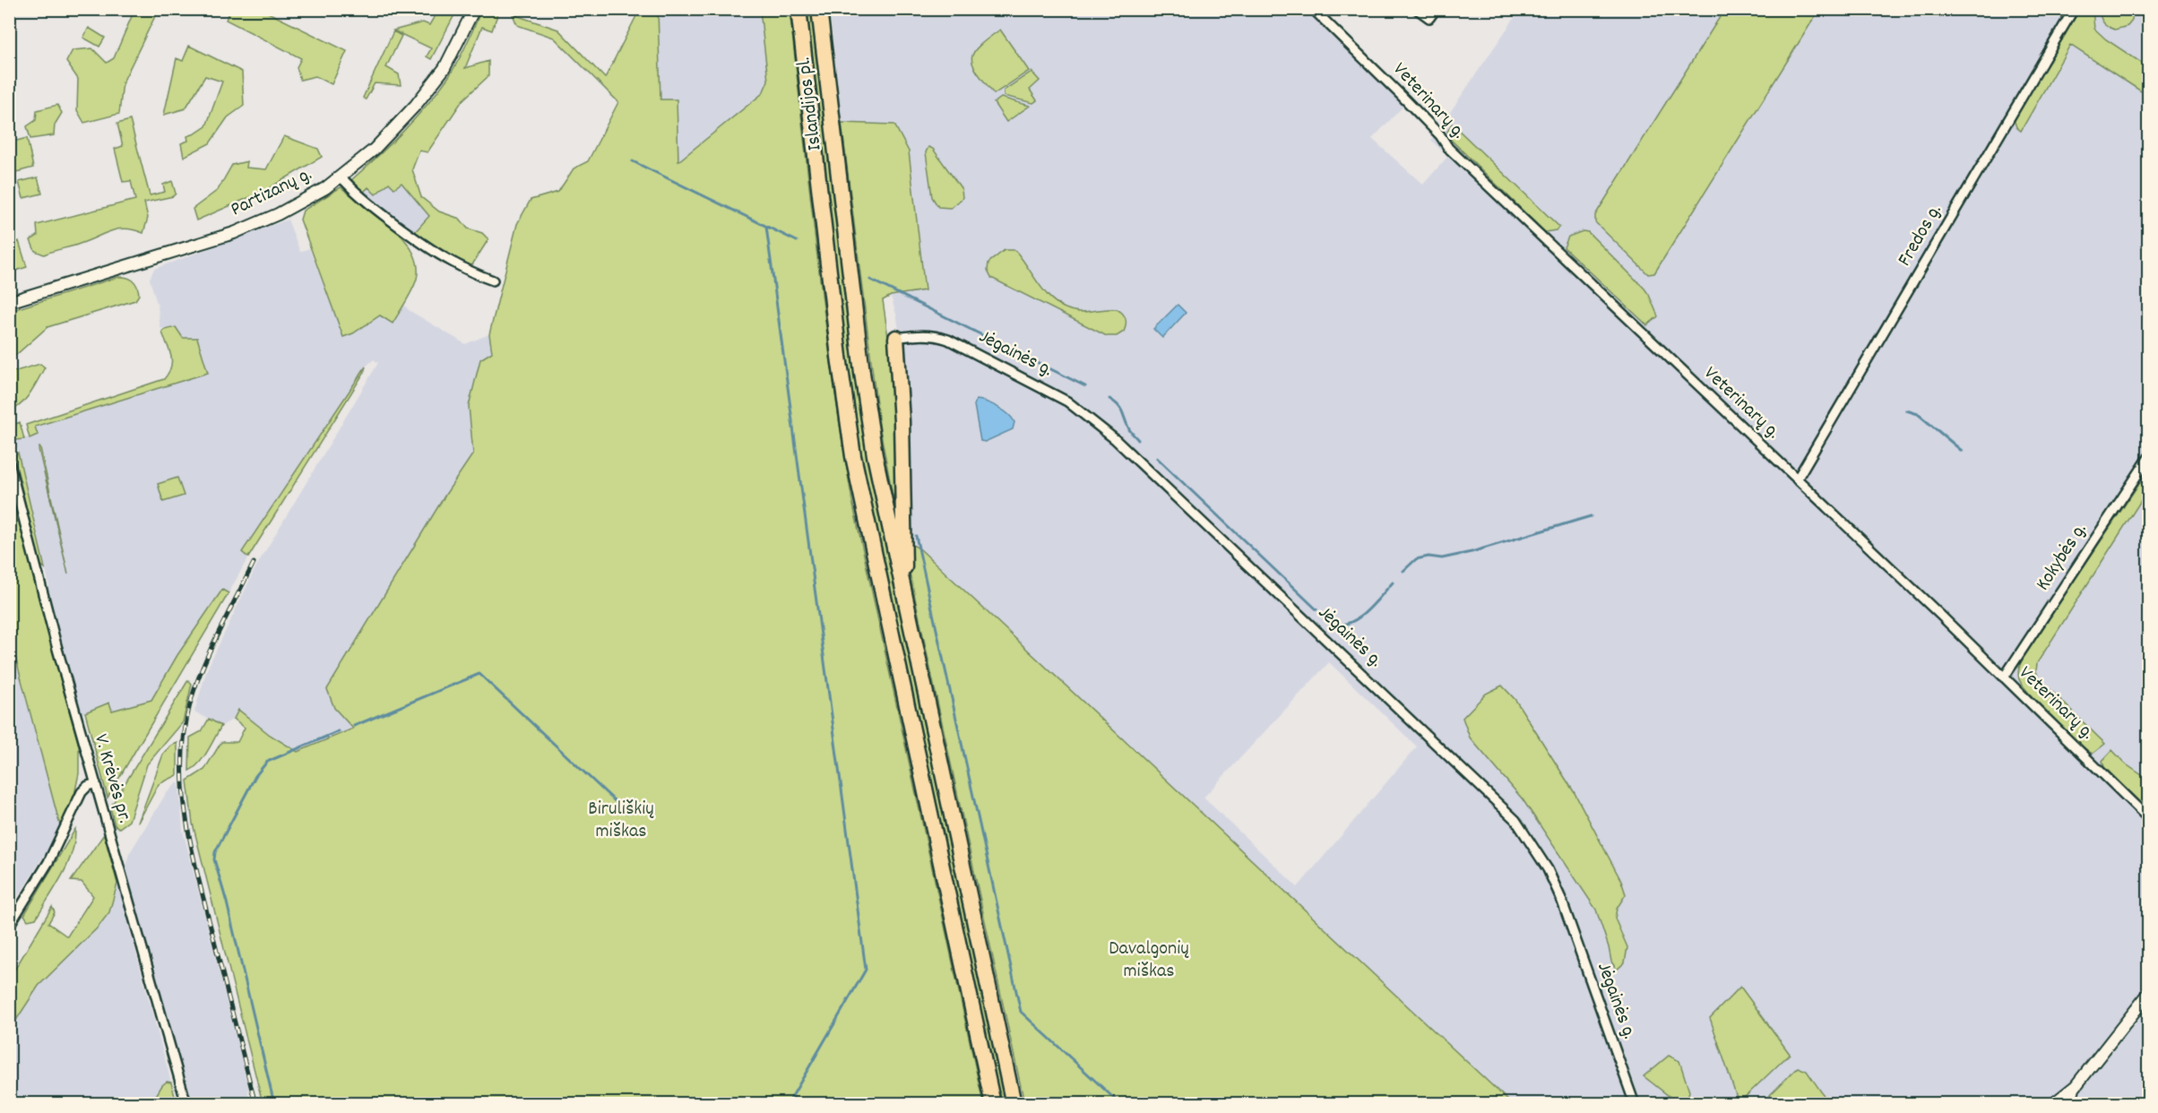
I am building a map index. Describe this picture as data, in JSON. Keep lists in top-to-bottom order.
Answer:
{
  "streets": {
    "highway": ["Islandijos pl."],
    "street": [
      "Veterinarų g.",
      "Partizanų g.",
      "Fredos g.",
      "Jėgainės g.",
      "Kokybės g.",
      "V. Krėvės pr."
    ]
  },
  "crossings": [
    ["Veterinarų g.", "Fredos g."],
    ["Veterinarų g.", "Kokybės g."]
  ],
  "parks": ["Biruliškių miškas", "Davalgonių miškas"]
}
